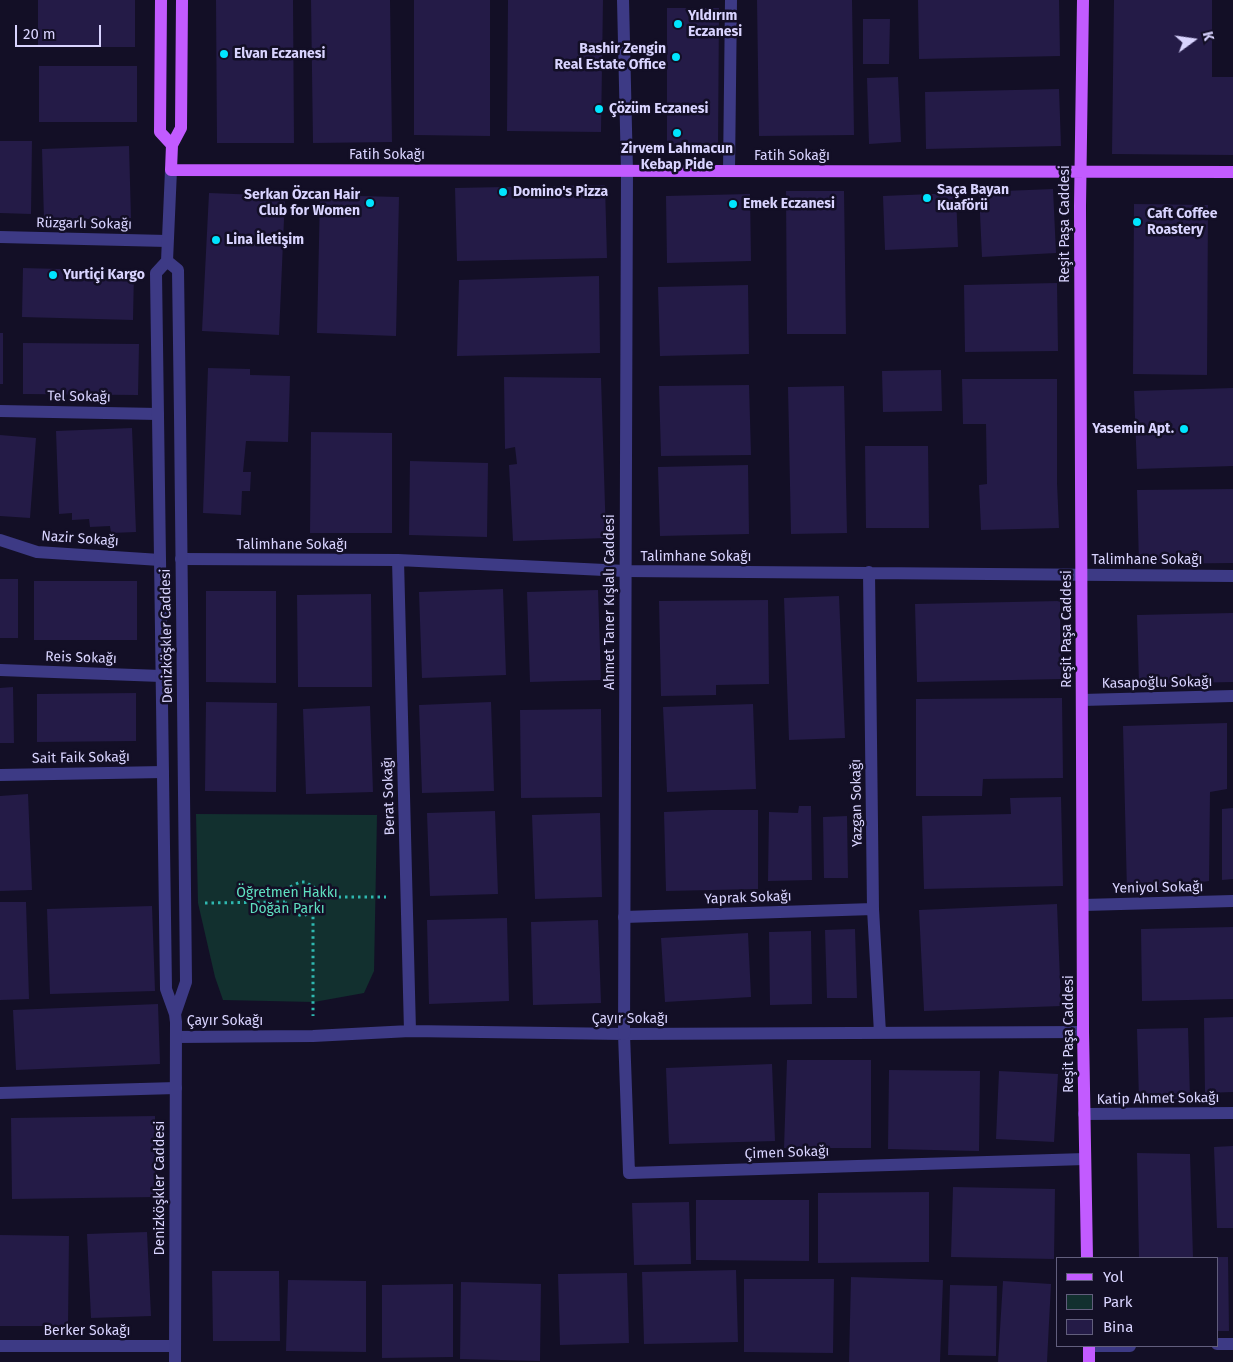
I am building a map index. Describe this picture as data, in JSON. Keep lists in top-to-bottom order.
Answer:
{
  "streets": {
    "main road": ["Fatih Sokağı", "Reşit Paşa Caddesi", "Denizköşkler Caddesi"],
    "street": [
      "Rüzgarlı Sokağı",
      "Tel Sokağı",
      "Nazir Sokağı",
      "Talimhane Sokağı",
      "Ahmet Taner Kışlalı Caddesi",
      "Reis Sokağı",
      "Kasapoğlu Sokağı",
      "Sait Faik Sokağı",
      "Berat Sokağı",
      "Yazgan Sokağı",
      "Yeniyol Sokağı",
      "Yaprak Sokağı",
      "Çayır Sokağı",
      "Katip Ahmet Sokağı",
      "Çimen Sokağı",
      "Berker Sokağı"
    ]
  },
  "crossings": [
    ["Fatih Sokağı", "Reşit Paşa Caddesi"],
    ["Fatih Sokağı", "Ahmet Taner Kışlalı Caddesi"],
    ["Fatih Sokağı", "Denizköşkler Caddesi"],
    ["Rüzgarlı Sokağı", "Denizköşkler Caddesi"],
    ["Reşit Paşa Caddesi", "Talimhane Sokağı"],
    ["Reşit Paşa Caddesi", "Kasapoğlu Sokağı"],
    ["Reşit Paşa Caddesi", "Yeniyol Sokağı"],
    ["Reşit Paşa Caddesi", "Çayır Sokağı"],
    ["Reşit Paşa Caddesi", "Katip Ahmet Sokağı"],
    ["Reşit Paşa Caddesi", "Çimen Sokağı"],
    ["Tel Sokağı", "Denizköşkler Caddesi"],
    ["Nazir Sokağı", "Talimhane Sokağı"],
    ["Nazir Sokağı", "Denizköşkler Caddesi"],
    ["Talimhane Sokağı", "Ahmet Taner Kışlalı Caddesi"],
    ["Talimhane Sokağı", "Denizköşkler Caddesi"],
    ["Talimhane Sokağı", "Berat Sokağı"],
    ["Talimhane Sokağı", "Yazgan Sokağı"],
    ["Ahmet Taner Kışlalı Caddesi", "Yaprak Sokağı"],
    ["Ahmet Taner Kışlalı Caddesi", "Çayır Sokağı"],
    ["Ahmet Taner Kışlalı Caddesi", "Çimen Sokağı"],
    ["Denizköşkler Caddesi", "Reis Sokağı"],
    ["Denizköşkler Caddesi", "Sait Faik Sokağı"],
    ["Denizköşkler Caddesi", "Çayır Sokağı"],
    ["Denizköşkler Caddesi", "Berker Sokağı"],
    ["Berat Sokağı", "Çayır Sokağı"],
    ["Yazgan Sokağı", "Yaprak Sokağı"],
    ["Yazgan Sokağı", "Çayır Sokağı"],
    ["Çayır Sokağı", "Çimen Sokağı"]
  ],
  "parks": ["Öğretmen Hakkı Doğan Parkı"],
  "places": [
    "Yıldırım Eczanesi",
    "Elvan Eczanesi",
    "Bashir Zengin Real Estate Office",
    "Çözüm Eczanesi",
    "Zirvem Lahmacun Kebap Pide",
    "Domino's Pizza",
    "Saça Bayan Kuaförü",
    "Serkan Özcan Hair Club for Women",
    "Emek Eczanesi",
    "Caft Coffee Roastery",
    "Lina İletişim",
    "Yurtiçi Kargo",
    "Yasemin Apt."
  ],
  "legend": ["Yol", "Park", "Bina"],
  "scale_bar": "20 m",
  "north": "right"
}
